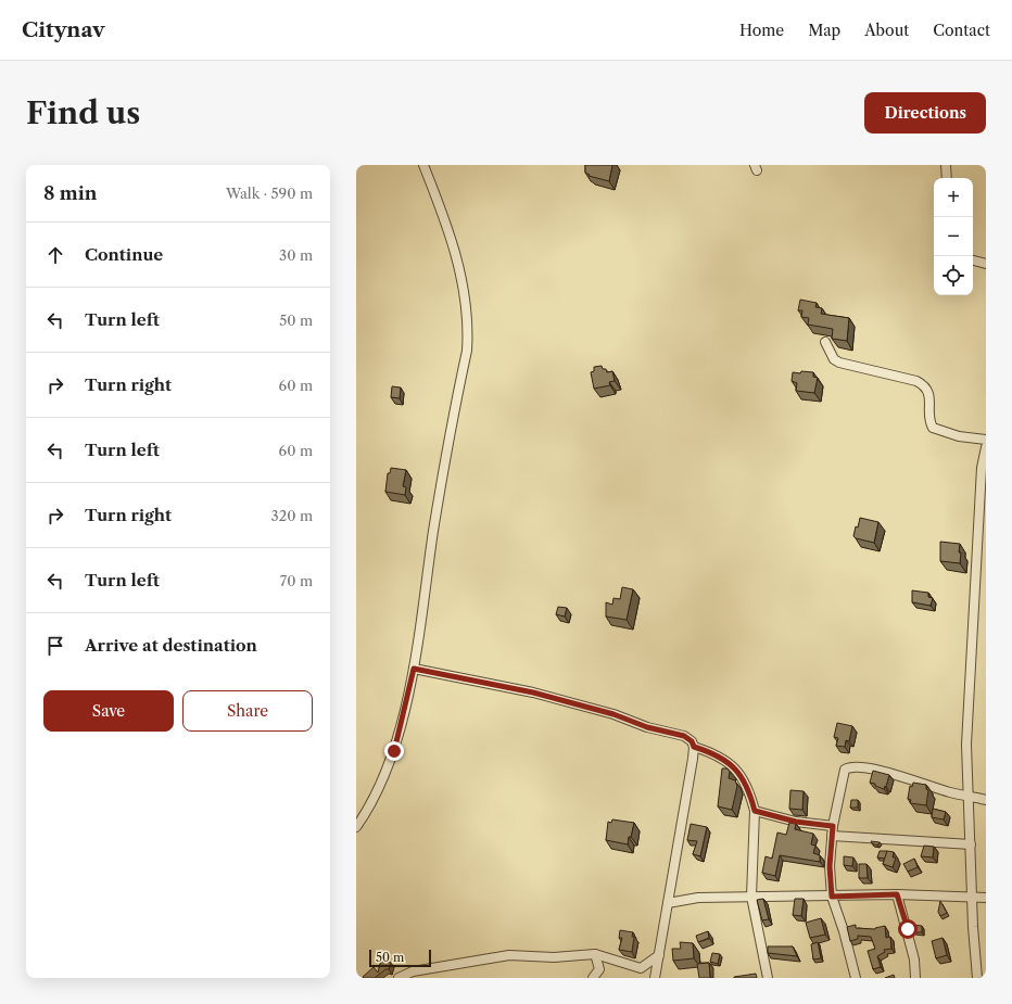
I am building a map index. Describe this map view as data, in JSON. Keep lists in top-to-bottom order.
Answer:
{
  "scale_bar": "50 m",
  "page": {
    "header": "Citynav",
    "nav": [
      "Home",
      "Map",
      "About",
      "Contact"
    ],
    "buttons": [
      "Directions",
      ["Save", "Share"]
    ],
    "title": "Find us",
    "heading": ["8 min", "Walk · 590 m"],
    "map_buttons": ["+", "−"],
    "list": [
      ["Continue", "30 m"],
      ["Turn left", "50 m"],
      ["Turn right", "60 m"],
      ["Turn left", "60 m"],
      ["Turn right", "320 m"],
      ["Turn left", "70 m"],
      "Arrive at destination"
    ],
    "scale": "50 m"
  }
}
